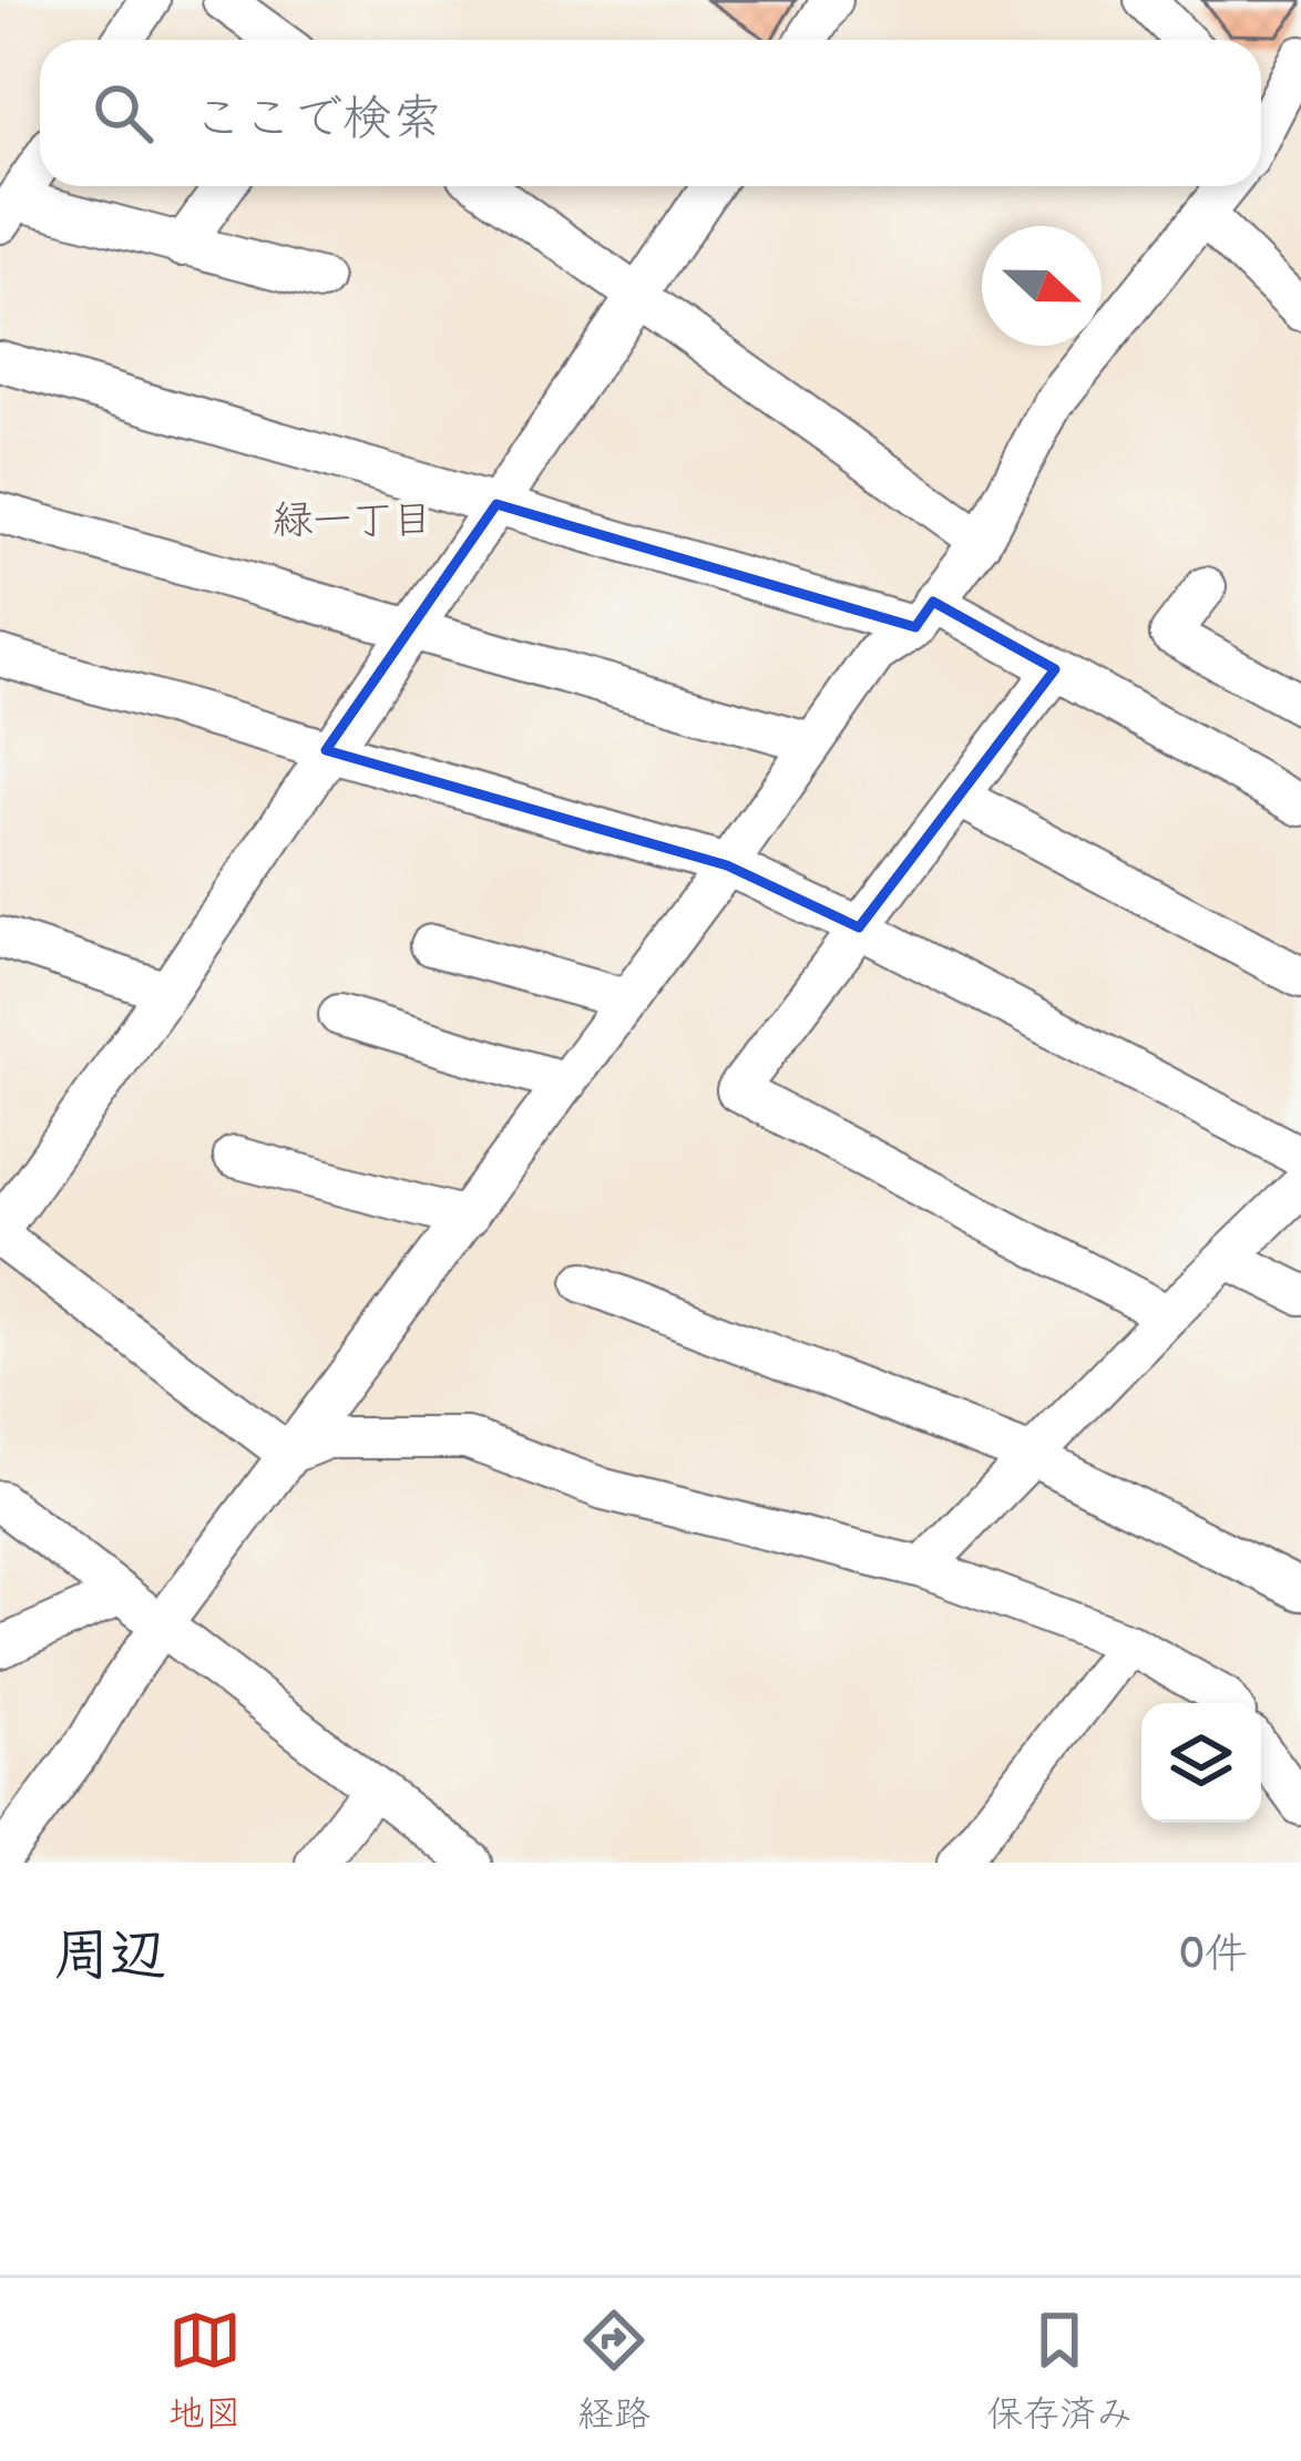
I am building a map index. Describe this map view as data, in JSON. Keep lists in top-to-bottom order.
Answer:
{
  "districts": ["緑一丁目"],
  "north": "right",
  "page": {
    "search": "ここで検索",
    "heading": ["周辺", "0件"],
    "nav": ["地図", "経路", "保存済み"]
  }
}
